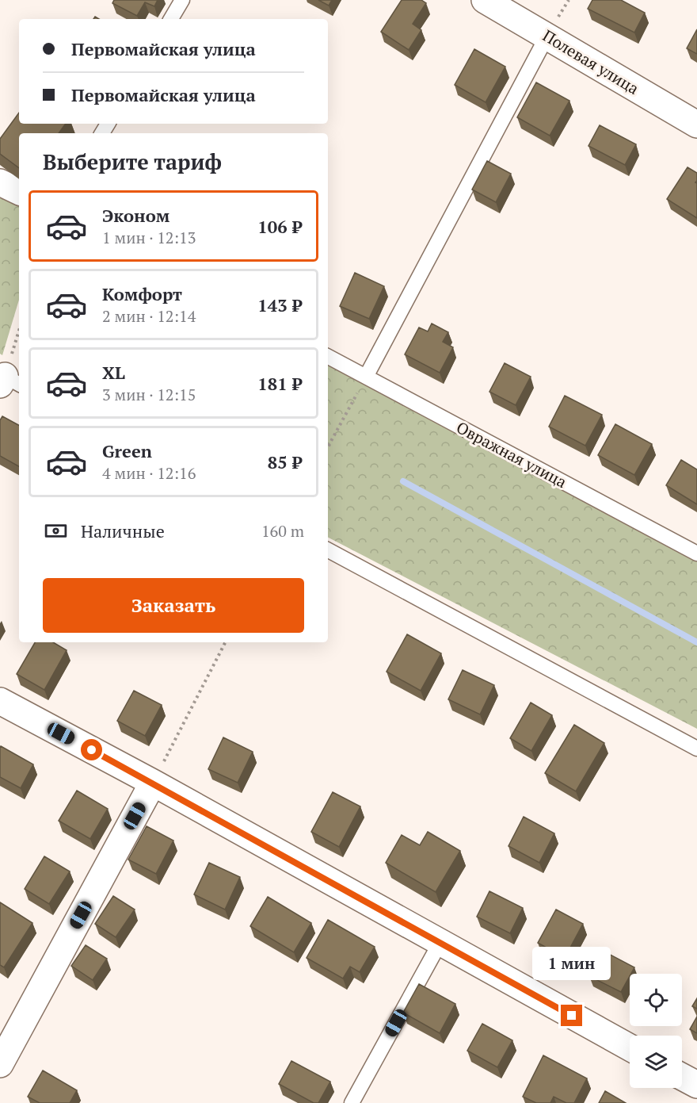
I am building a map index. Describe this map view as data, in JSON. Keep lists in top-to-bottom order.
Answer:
{
  "streets": {
    "street": ["Полевая улица"],
    "lane": ["Овражная улица"]
  },
  "page": {
    "banner": ["Первомайская улица", "Первомайская улица"],
    "heading": "Выберите тариф",
    "list": [
      {
        "name": "Эконом",
        "note": "1 мин · 12:13",
        "value": "106 ₽"
      },
      {
        "name": "Комфорт",
        "note": "2 мин · 12:14",
        "value": "143 ₽"
      },
      {
        "name": "XL",
        "note": "3 мин · 12:15",
        "value": "181 ₽"
      },
      {
        "name": "Green",
        "note": "4 мин · 12:16",
        "value": "85 ₽"
      }
    ],
    "pay": ["Наличные", "160 m"],
    "buttons": "Заказать",
    "bubble": "1 мин"
  }
}
